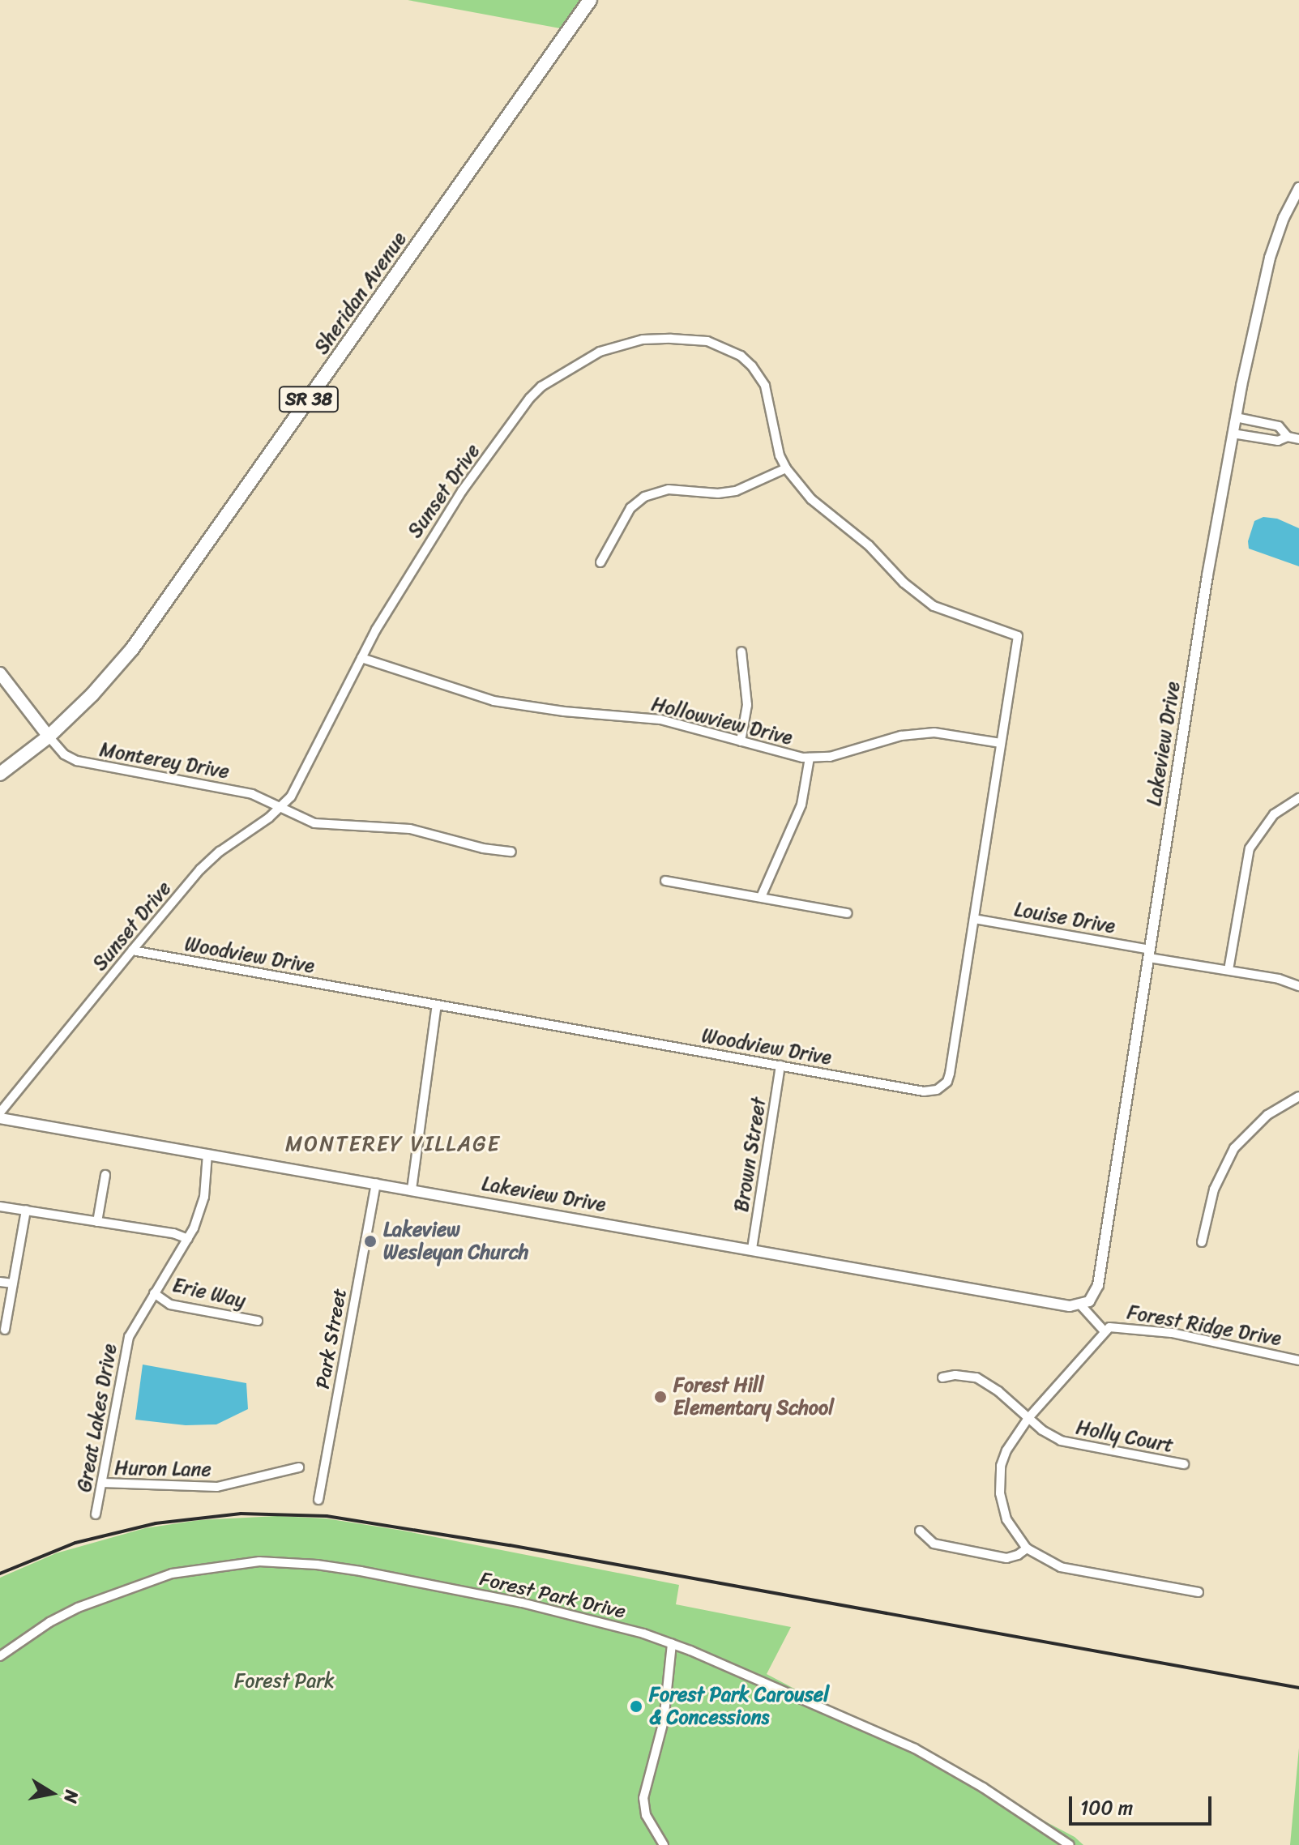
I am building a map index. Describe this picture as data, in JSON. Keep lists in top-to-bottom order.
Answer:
{
  "streets": {
    "main road": ["Sheridan Avenue", "SR 38"],
    "street": [
      "Sunset Drive",
      "Hollowview Drive",
      "Lakeview Drive",
      "Monterey Drive",
      "Louise Drive",
      "Woodview Drive",
      "Brown Street",
      "Erie Way",
      "Forest Ridge Drive",
      "Park Street",
      "Great Lakes Drive",
      "Holly Court",
      "Huron Lane",
      "Forest Park Drive"
    ]
  },
  "crossings": [
    ["Sheridan Avenue", "Monterey Drive"],
    ["Sunset Drive", "Hollowview Drive"],
    ["Sunset Drive", "Monterey Drive"],
    ["Sunset Drive", "Woodview Drive"],
    ["Hollowview Drive", "Woodview Drive"],
    ["Lakeview Drive", "Louise Drive"],
    ["Lakeview Drive", "Brown Street"],
    ["Lakeview Drive", "Park Street"],
    ["Lakeview Drive", "Great Lakes Drive"],
    ["Louise Drive", "Woodview Drive"],
    ["Woodview Drive", "Brown Street"],
    ["Erie Way", "Great Lakes Drive"],
    ["Great Lakes Drive", "Huron Lane"]
  ],
  "districts": ["MONTEREY VILLAGE"],
  "parks": ["Forest Park"],
  "places": ["Lakeview Wesleyan Church", "Forest Hill Elementary School", "Forest Park Carousel & Concessions"],
  "scale_bar": "100 m",
  "north": "right"
}
